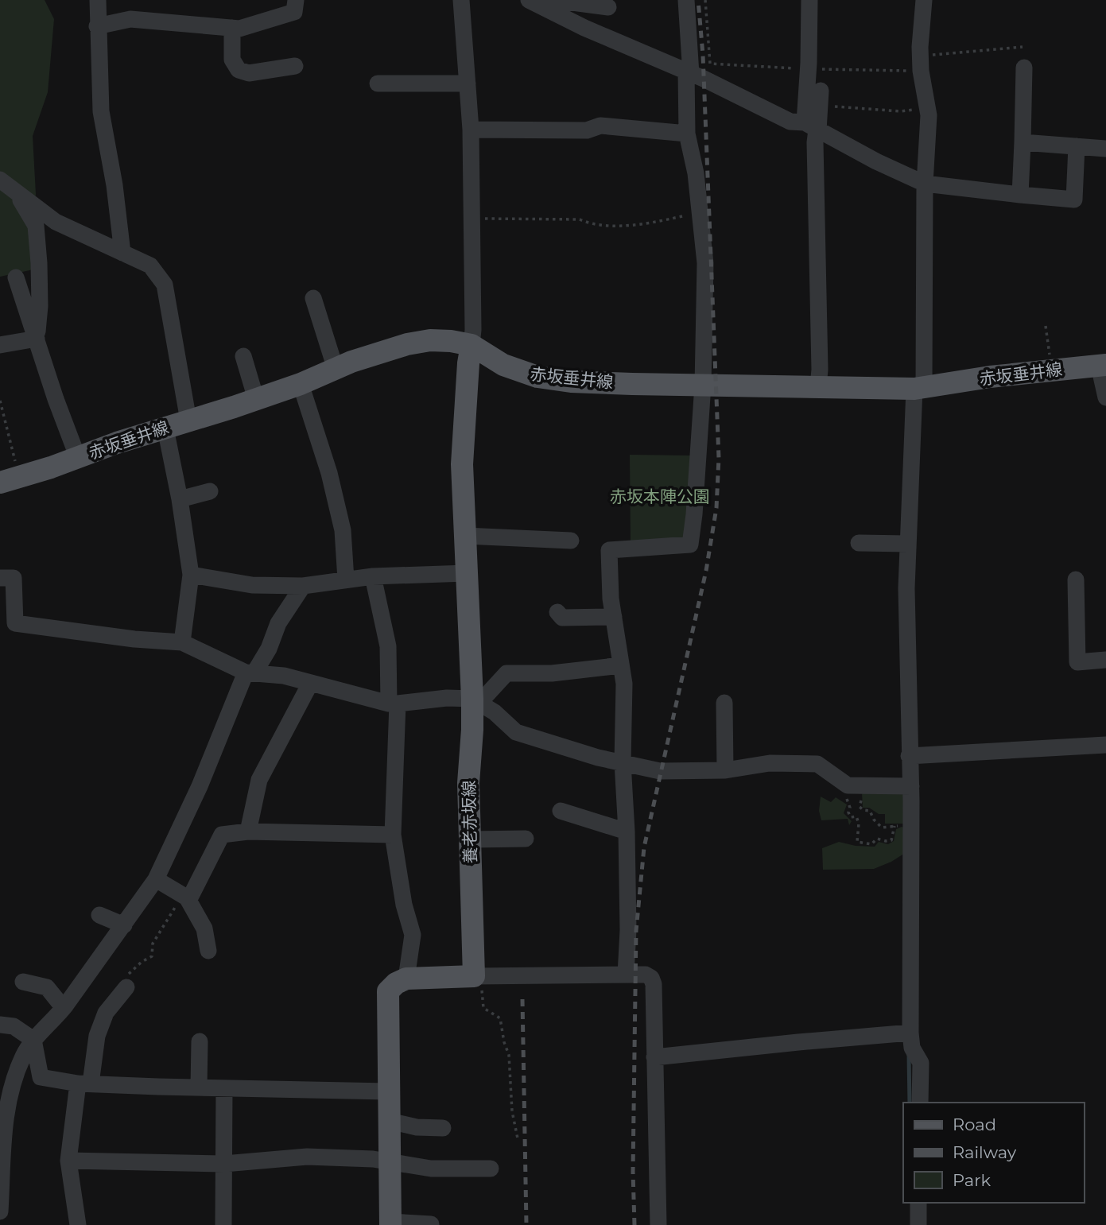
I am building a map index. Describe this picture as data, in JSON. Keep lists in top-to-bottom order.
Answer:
{
  "streets": {
    "main road": ["赤坂垂井線", "養老赤坂線"]
  },
  "crossings": [
    ["赤坂垂井線", "養老赤坂線"]
  ],
  "parks": ["赤坂本陣公園"],
  "legend": ["Road", "Railway", "Park"]
}
